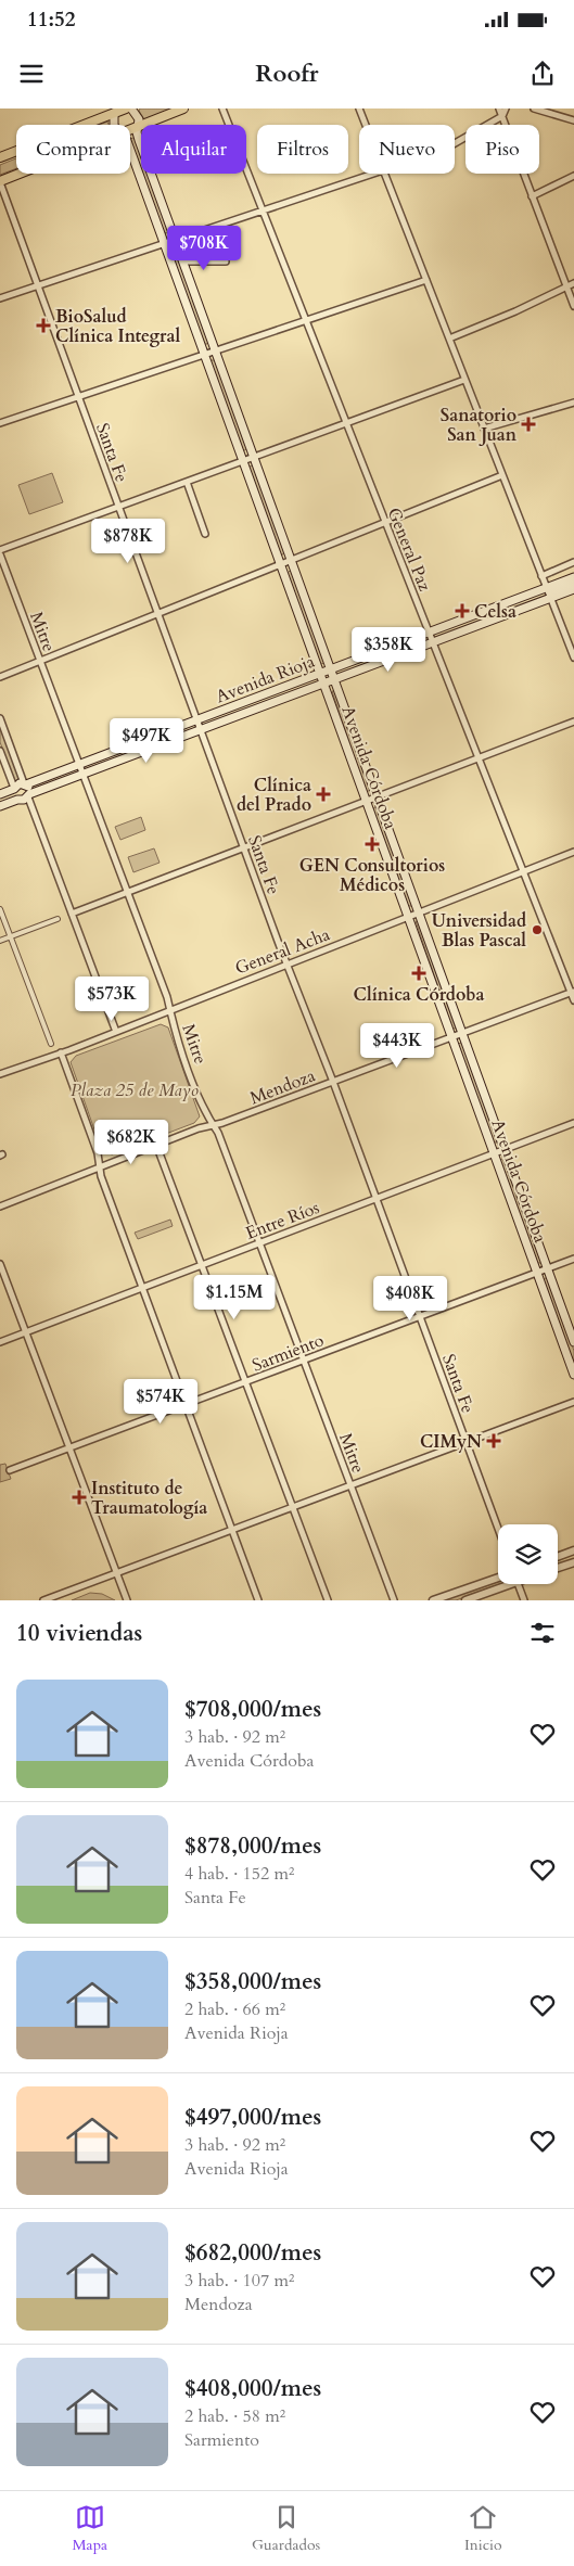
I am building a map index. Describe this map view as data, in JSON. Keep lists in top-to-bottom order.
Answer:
{
  "streets": {
    "main road": ["Avenida Rioja", "Avenida Córdoba"],
    "street": [
      "Santa Fe",
      "General Paz",
      "Mitre",
      "General Acha",
      "Mendoza",
      "Entre Ríos",
      "Sarmiento"
    ]
  },
  "crossings": [
    ["Santa Fe", "Avenida Rioja"],
    ["Santa Fe", "General Acha"],
    ["Santa Fe", "Mendoza"],
    ["Santa Fe", "Entre Ríos"],
    ["Santa Fe", "Sarmiento"],
    ["General Paz", "Avenida Rioja"],
    ["General Paz", "General Acha"],
    ["General Paz", "Mendoza"],
    ["Mitre", "Avenida Rioja"],
    ["Mitre", "General Acha"],
    ["Mitre", "Mendoza"],
    ["Mitre", "Entre Ríos"],
    ["Mitre", "Sarmiento"],
    ["Avenida Rioja", "Avenida Córdoba"],
    ["Avenida Córdoba", "General Acha"],
    ["Avenida Córdoba", "Mendoza"],
    ["Avenida Córdoba", "Entre Ríos"],
    ["Avenida Córdoba", "Sarmiento"]
  ],
  "parks": ["Plaza 25 de Mayo"],
  "places": {
    "health": [
      "BioSalud Clínica Integral",
      "Sanatorio San Juan",
      "Celsa",
      "Clínica del Prado",
      "GEN Consultorios Médicos",
      "Clínica Córdoba",
      "CIMyN",
      "Instituto de Traumatología"
    ],
    "other": ["Universidad Blas Pascal"]
  },
  "page": {
    "status": "11:52",
    "header": "Roofr",
    "chip": [
      "Comprar",
      "Alquilar",
      "Filtros",
      "Nuevo",
      "Piso"
    ],
    "price": [
      "$708K",
      "$878K",
      "$358K",
      "$497K",
      "$573K",
      "$443K",
      "$682K",
      "$1.15M",
      "$408K",
      "$574K"
    ],
    "heading": "10 viviendas",
    "list": [
      {
        "name": "$708,000/mes",
        "note": "3 hab. · 92 m² · Avenida Córdoba"
      },
      {
        "name": "$878,000/mes",
        "note": "4 hab. · 152 m² · Santa Fe"
      },
      {
        "name": "$358,000/mes",
        "note": "2 hab. · 66 m² · Avenida Rioja"
      },
      {
        "name": "$497,000/mes",
        "note": "3 hab. · 92 m² · Avenida Rioja"
      },
      {
        "name": "$682,000/mes",
        "note": "3 hab. · 107 m² · Mendoza"
      },
      {
        "name": "$408,000/mes",
        "note": "2 hab. · 58 m² · Sarmiento"
      }
    ],
    "tabs": ["Mapa", "Guardados", "Inicio"]
  }
}
